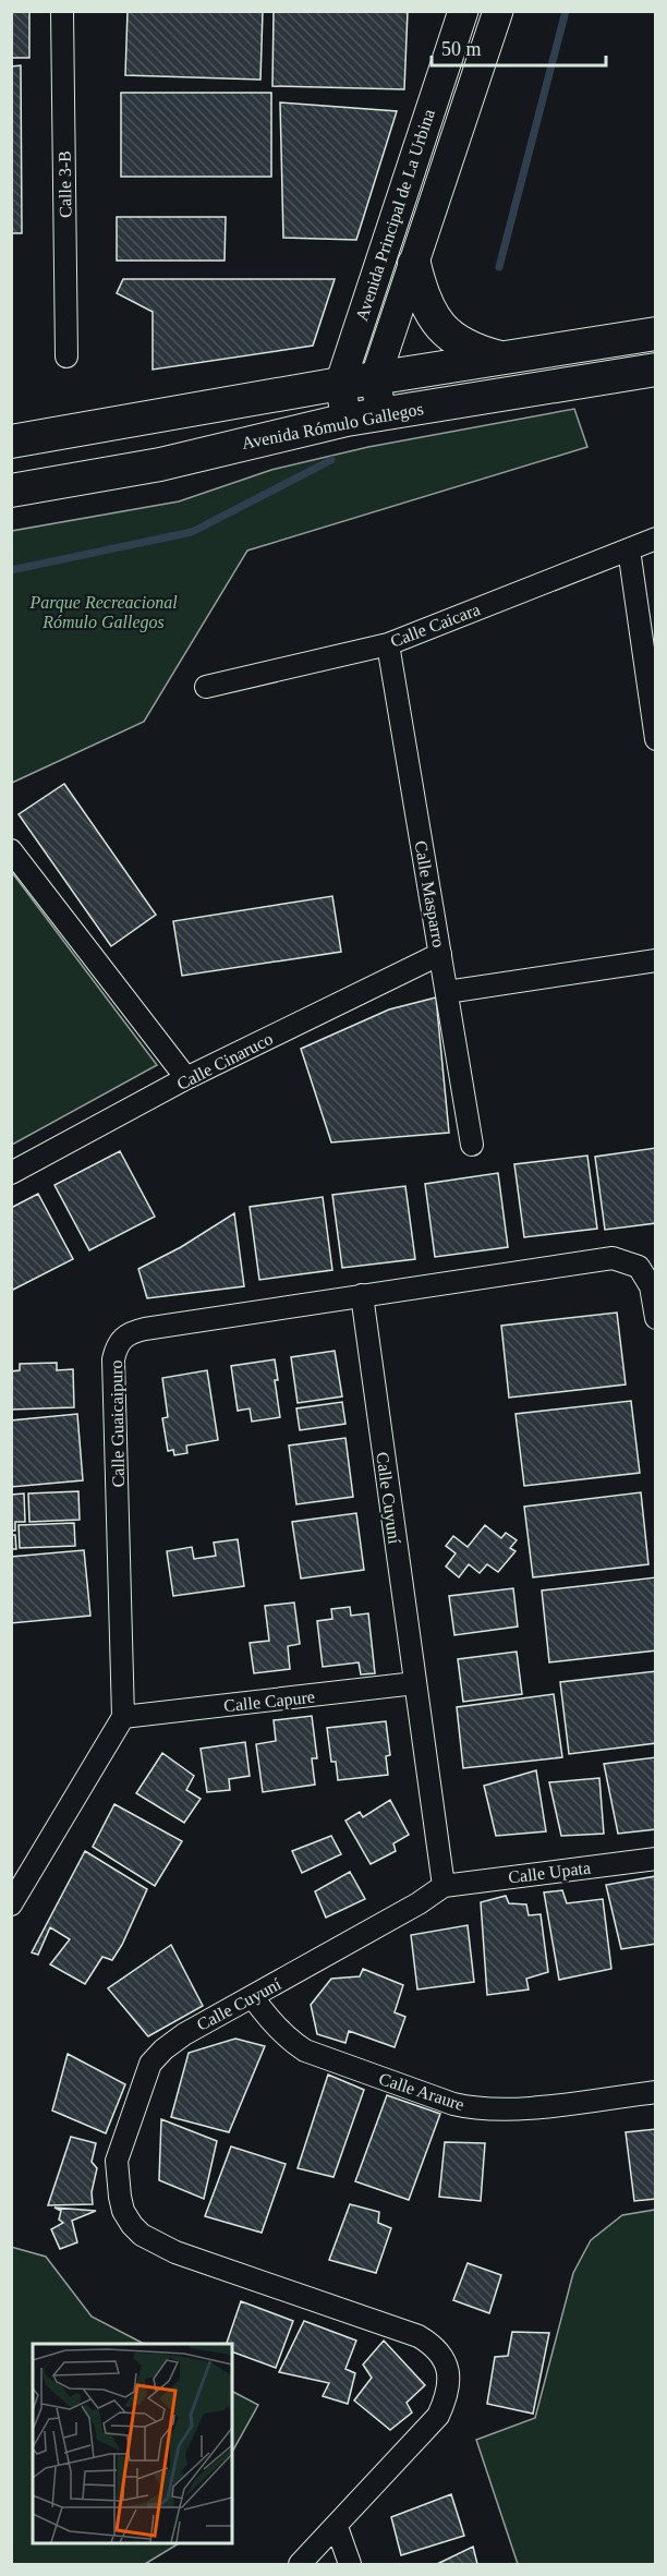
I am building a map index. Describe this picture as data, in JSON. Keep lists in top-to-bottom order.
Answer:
{
  "streets": {
    "main road": ["Avenida Principal de La Urbina", "Avenida Rómulo Gallegos"],
    "street": [
      "Calle 3-B",
      "Calle Caicara",
      "Calle Masparro",
      "Calle Cinaruco",
      "Calle Guaicaipuro",
      "Calle Cuyuní",
      "Calle Capure",
      "Calle Upata",
      "Calle Araure"
    ]
  },
  "crossings": [
    ["Avenida Principal de La Urbina", "Avenida Rómulo Gallegos"],
    ["Calle Caicara", "Calle Masparro"],
    ["Calle Masparro", "Calle Cinaruco"],
    ["Calle Guaicaipuro", "Calle Cuyuní"],
    ["Calle Guaicaipuro", "Calle Capure"],
    ["Calle Cuyuní", "Calle Capure"],
    ["Calle Cuyuní", "Calle Upata"],
    ["Calle Cuyuní", "Calle Araure"]
  ],
  "parks": ["Parque Recreacional Rómulo Gallegos"],
  "scale_bar": "50 m"
}
